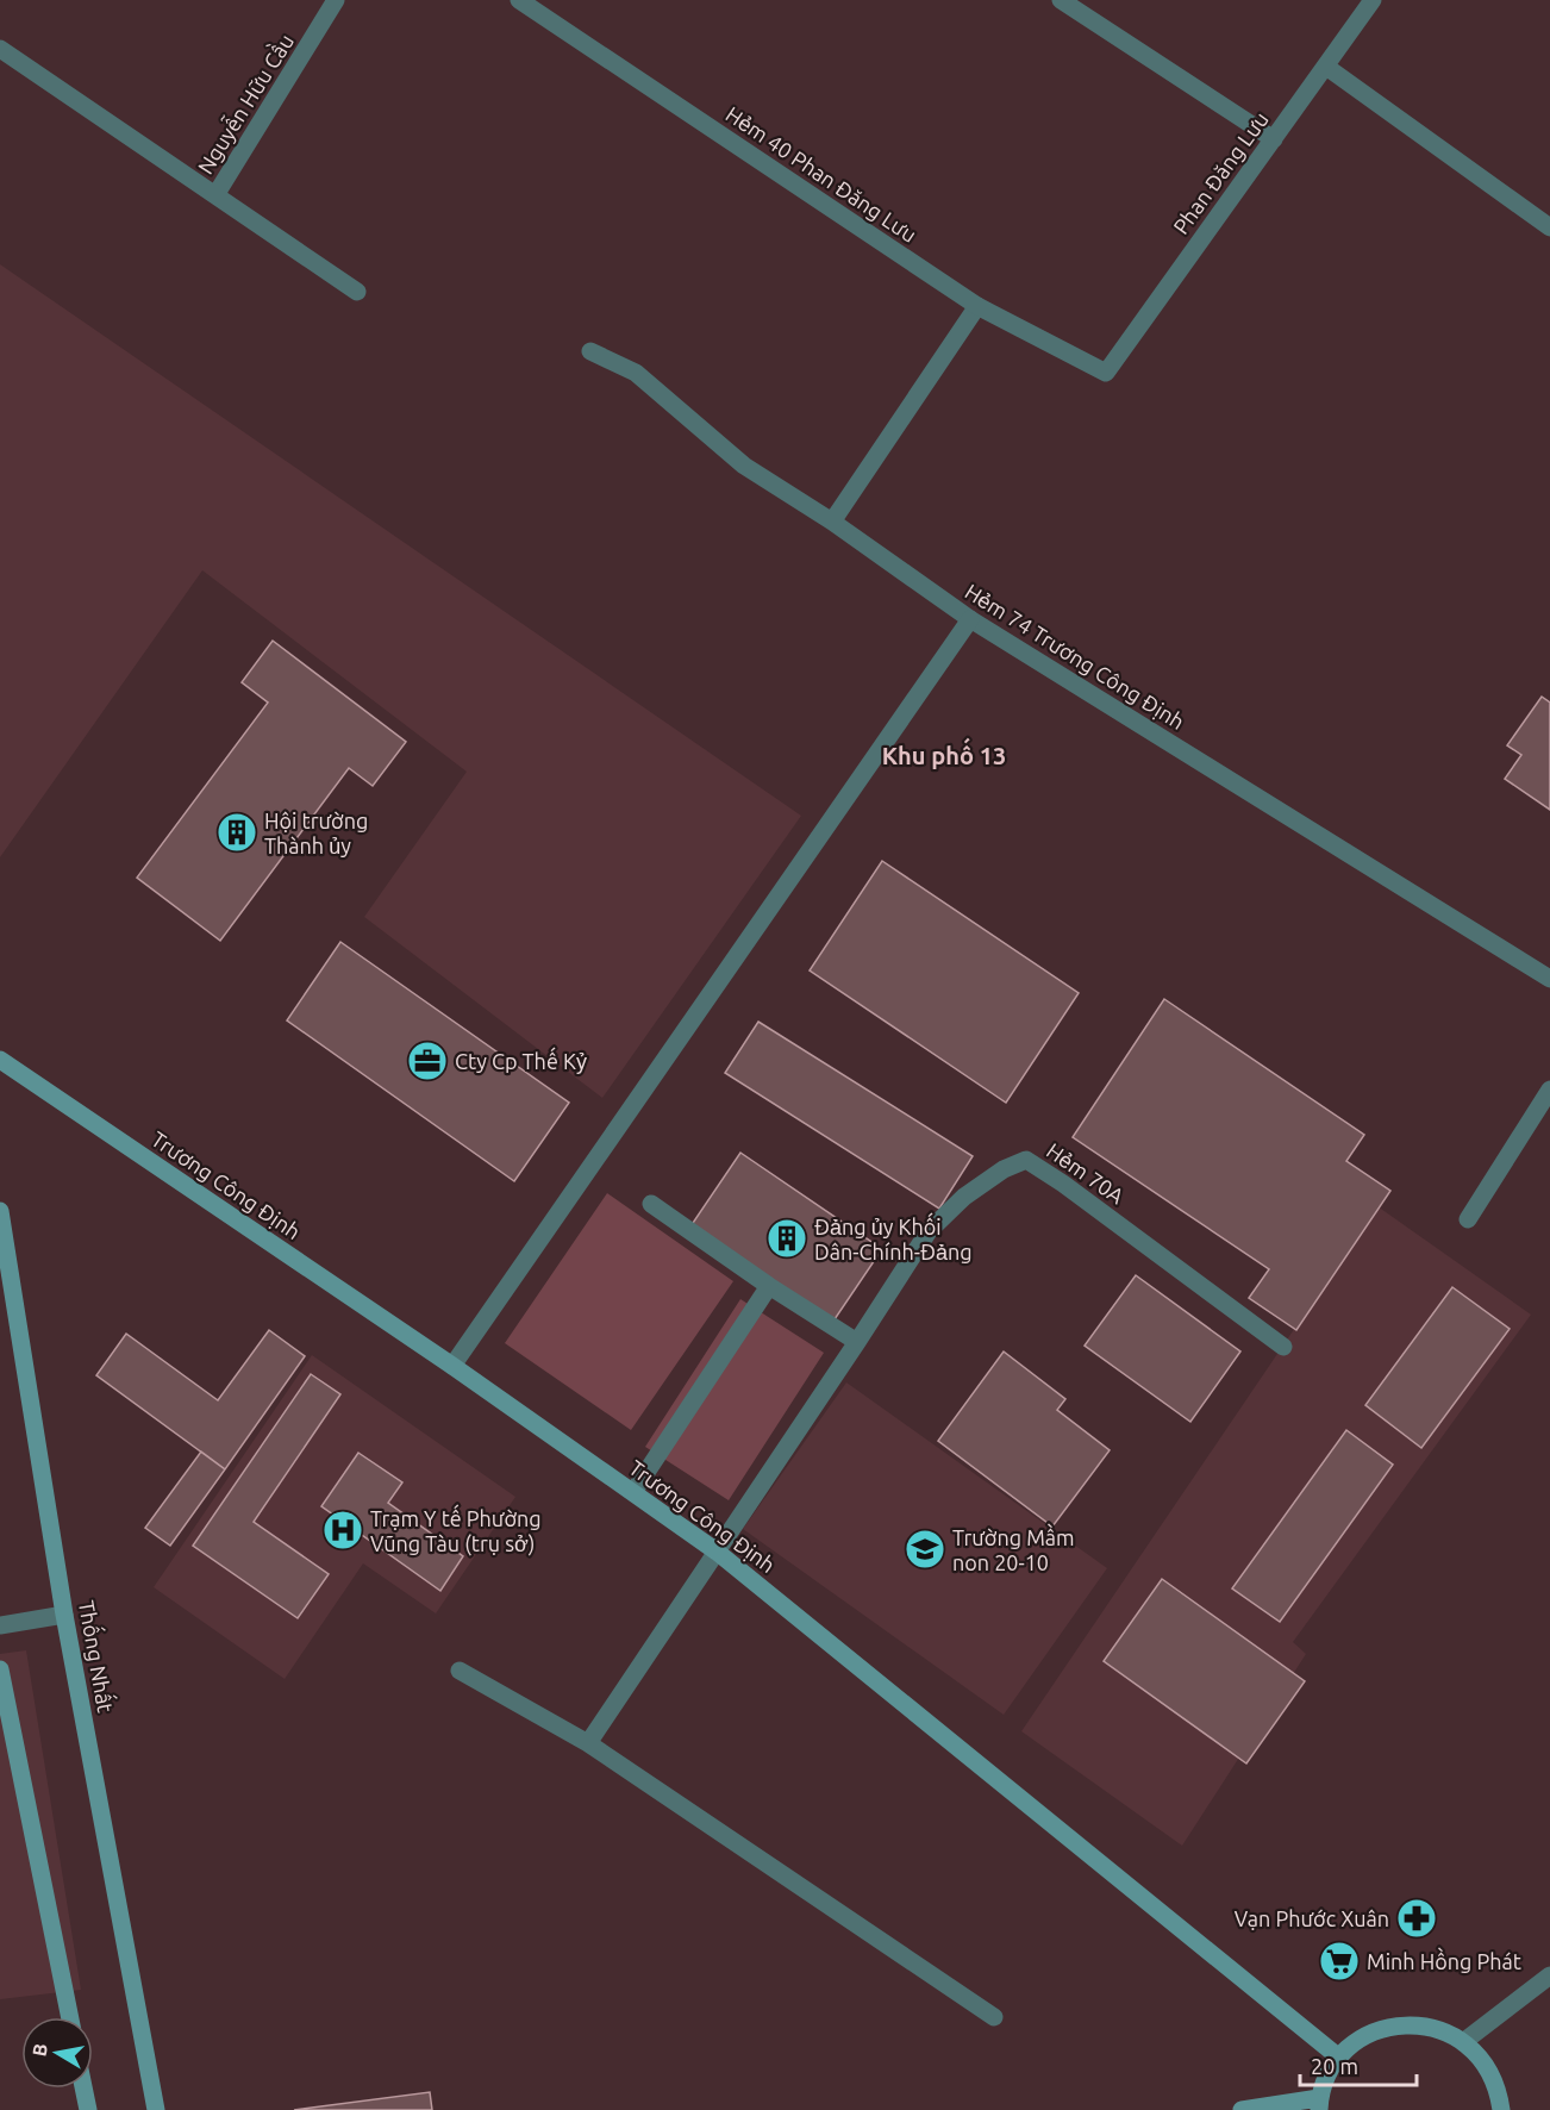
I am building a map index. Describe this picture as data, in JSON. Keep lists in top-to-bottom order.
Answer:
{
  "streets": {
    "main road": ["Trương Công Định", "Thống Nhất"],
    "street": [
      "Nguyễn Hữu Cầu",
      "Phan Đăng Lưu",
      "Hẻm 40 Phan Đăng Lưu",
      "Hẻm 74 Trương Công Định",
      "Hẻm 70A"
    ]
  },
  "crossings": [
    ["Phan Đăng Lưu", "Hẻm 40 Phan Đăng Lưu"],
    ["Hẻm 70A", "Trương Công Định"]
  ],
  "districts": ["Khu phố 13"],
  "places": {
    "building": ["Hội trường Thành ủy", "Đảng ủy Khối Dân-Chính-Đảng"],
    "office": ["Cty Cp Thế Kỷ"],
    "hospital": ["Trạm Y tế Phường Vũng Tàu (trụ sở)"],
    "school or university": ["Trường Mầm non 20-10"],
    "pharmacy": ["Vạn Phước Xuân"],
    "supermarket": ["Minh Hồng Phát"]
  },
  "scale_bar": "20 m",
  "north": "left"
}
